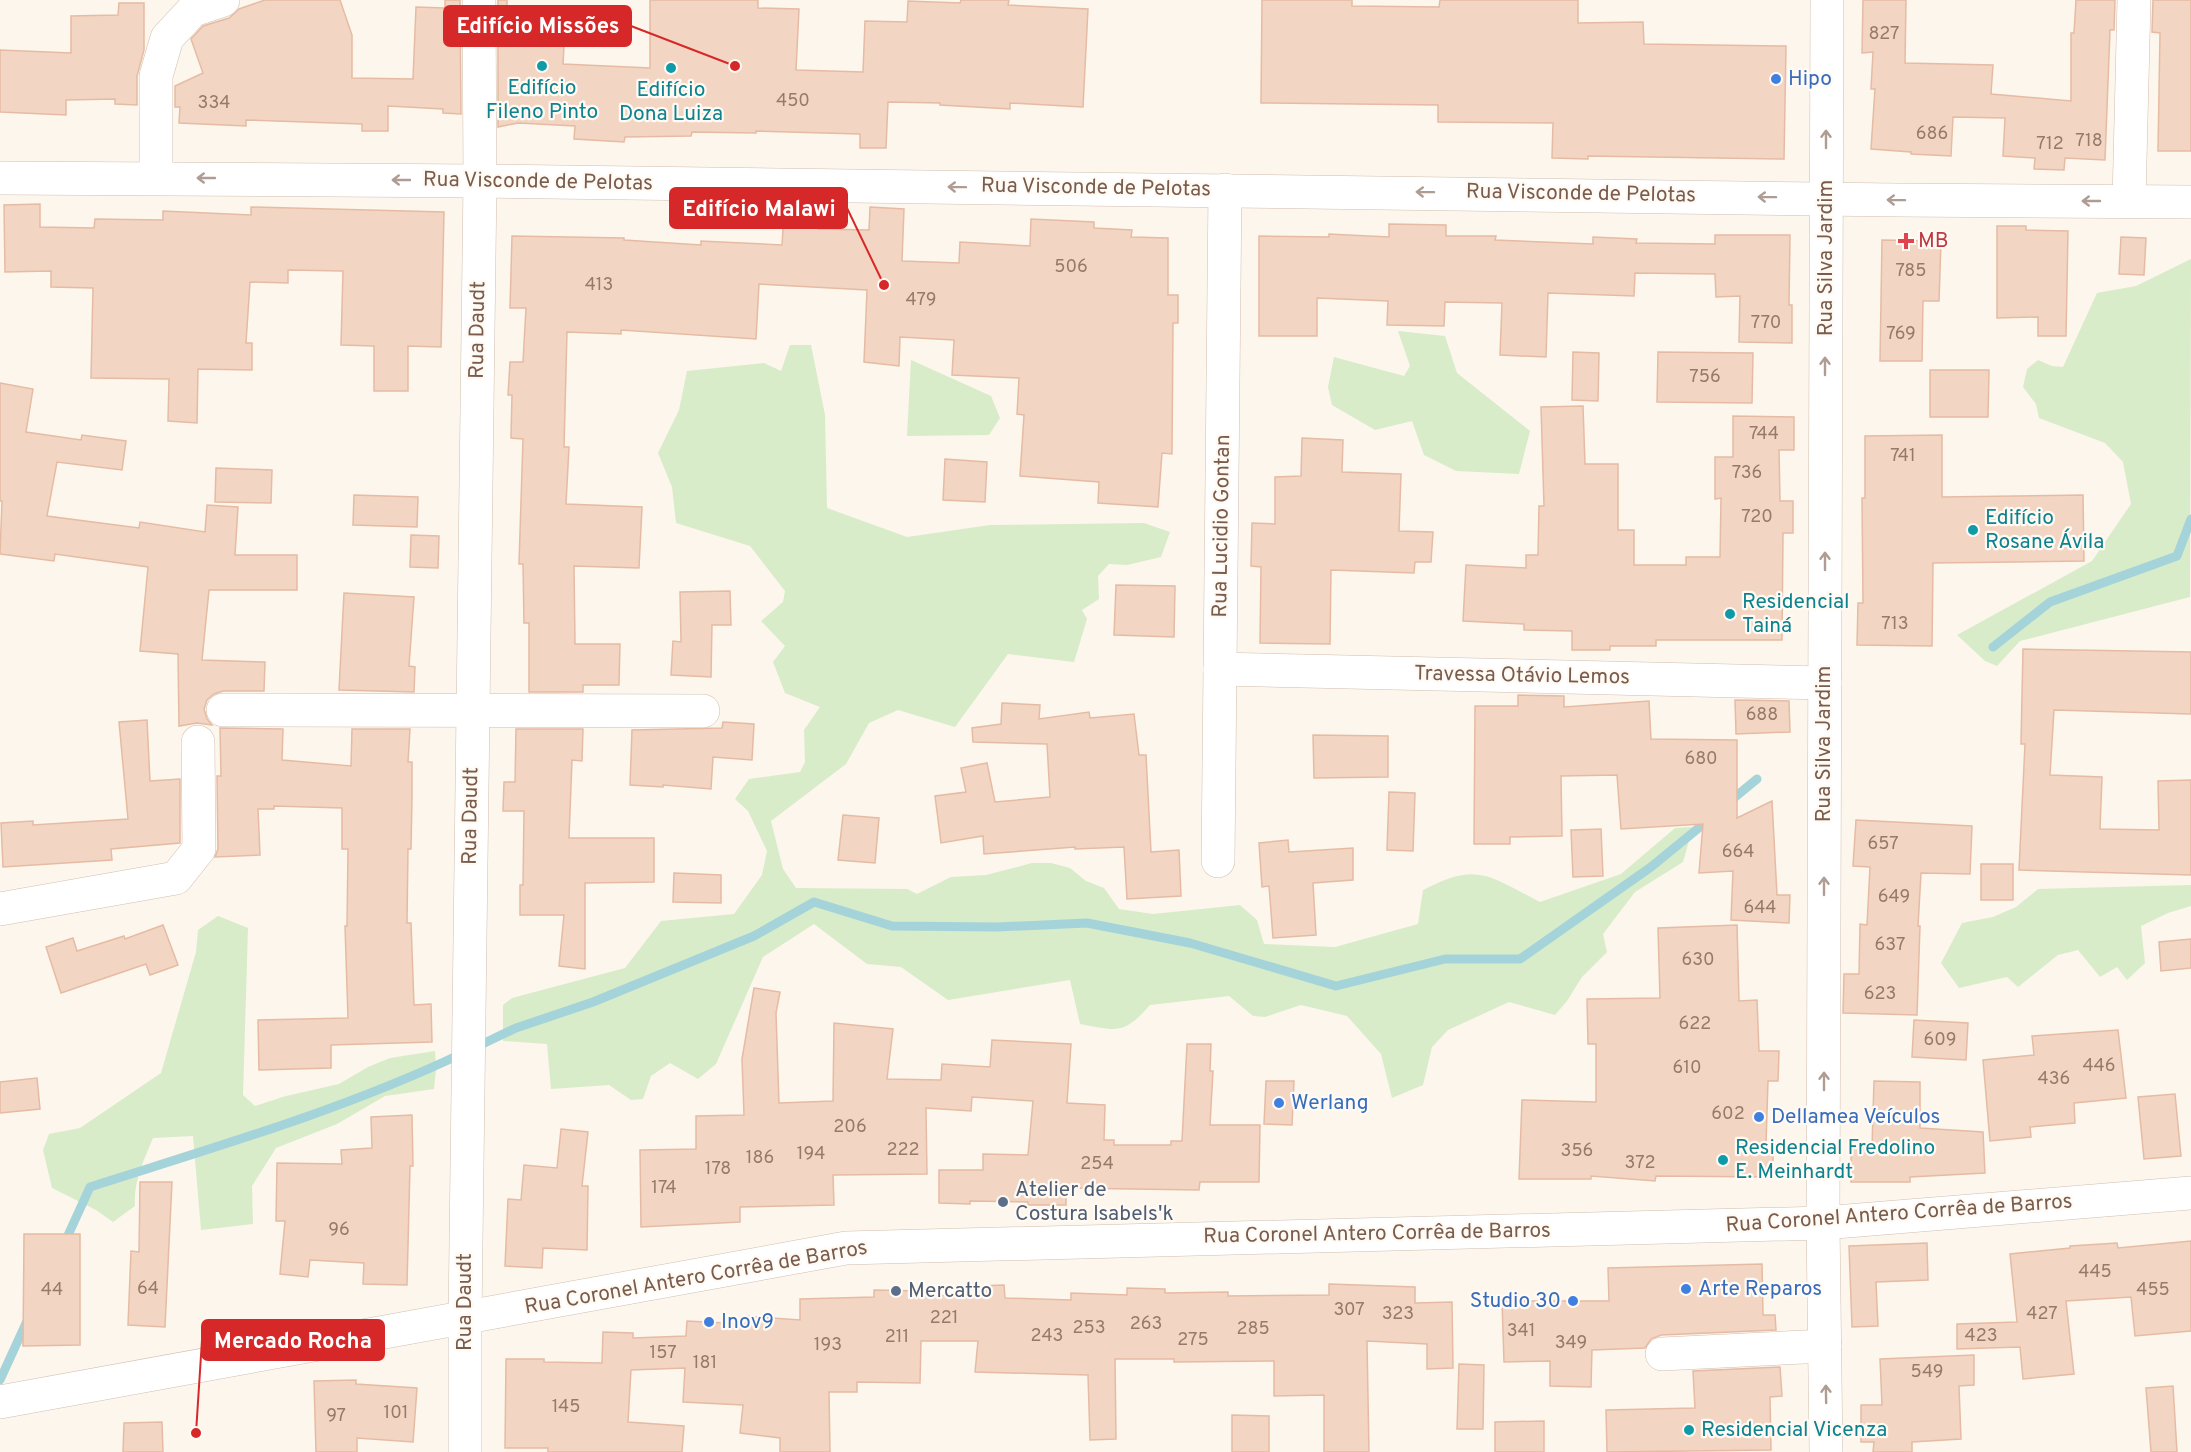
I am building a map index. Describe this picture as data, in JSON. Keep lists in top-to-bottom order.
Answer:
{
  "streets": {
    "street": [
      "Rua Visconde de Pelotas",
      "Rua Silva Jardim",
      "Rua Daudt",
      "Rua Lucidio Gontan",
      "Travessa Otávio Lemos",
      "Rua Coronel Antero Corrêa de Barros"
    ]
  },
  "crossings": [
    ["Rua Visconde de Pelotas", "Rua Silva Jardim"],
    ["Rua Visconde de Pelotas", "Rua Daudt"],
    ["Rua Visconde de Pelotas", "Rua Lucidio Gontan"],
    ["Rua Silva Jardim", "Travessa Otávio Lemos"],
    ["Rua Silva Jardim", "Rua Coronel Antero Corrêa de Barros"],
    ["Rua Daudt", "Rua Coronel Antero Corrêa de Barros"],
    ["Rua Lucidio Gontan", "Travessa Otávio Lemos"]
  ],
  "one_way": ["Rua Visconde de Pelotas", "Rua Silva Jardim"],
  "places": {
    "other": [
      "Edifício Fileno Pinto",
      "Edifício Missões",
      "Edifício Dona Luiza",
      "Hipo",
      "Edifício Malawi",
      "Edifício Rosane Ávila",
      "Residencial Tainá",
      "Werlang",
      "Dellamea Veículos",
      "Residencial Fredolino E. Meinhardt",
      "Atelier de Costura Isabels'k",
      "Arte Reparos",
      "Mercatto",
      "Studio 30",
      "Inov9",
      "Residencial Vicenza",
      "Mercado Rocha"
    ],
    "health": ["MB"]
  },
  "house_numbers": [
    "827",
    "450",
    "334",
    "686",
    "718",
    "712",
    "506",
    "785",
    "413",
    "479",
    "770",
    "769",
    "756",
    "744",
    "741",
    "736",
    "720",
    "713",
    "688",
    "680",
    "657",
    "664",
    "649",
    "644",
    "637",
    "630",
    "623",
    "622",
    "609",
    "446",
    "610",
    "436",
    "602",
    "206",
    "222",
    "356",
    "194",
    "186",
    "372",
    "254",
    "178",
    "174",
    "96",
    "445",
    "64",
    "44",
    "455",
    "307",
    "323",
    "427",
    "221",
    "263",
    "253",
    "285",
    "341",
    "243",
    "423",
    "211",
    "275",
    "349",
    "193",
    "157",
    "181",
    "549",
    "145",
    "101",
    "97"
  ]
}
